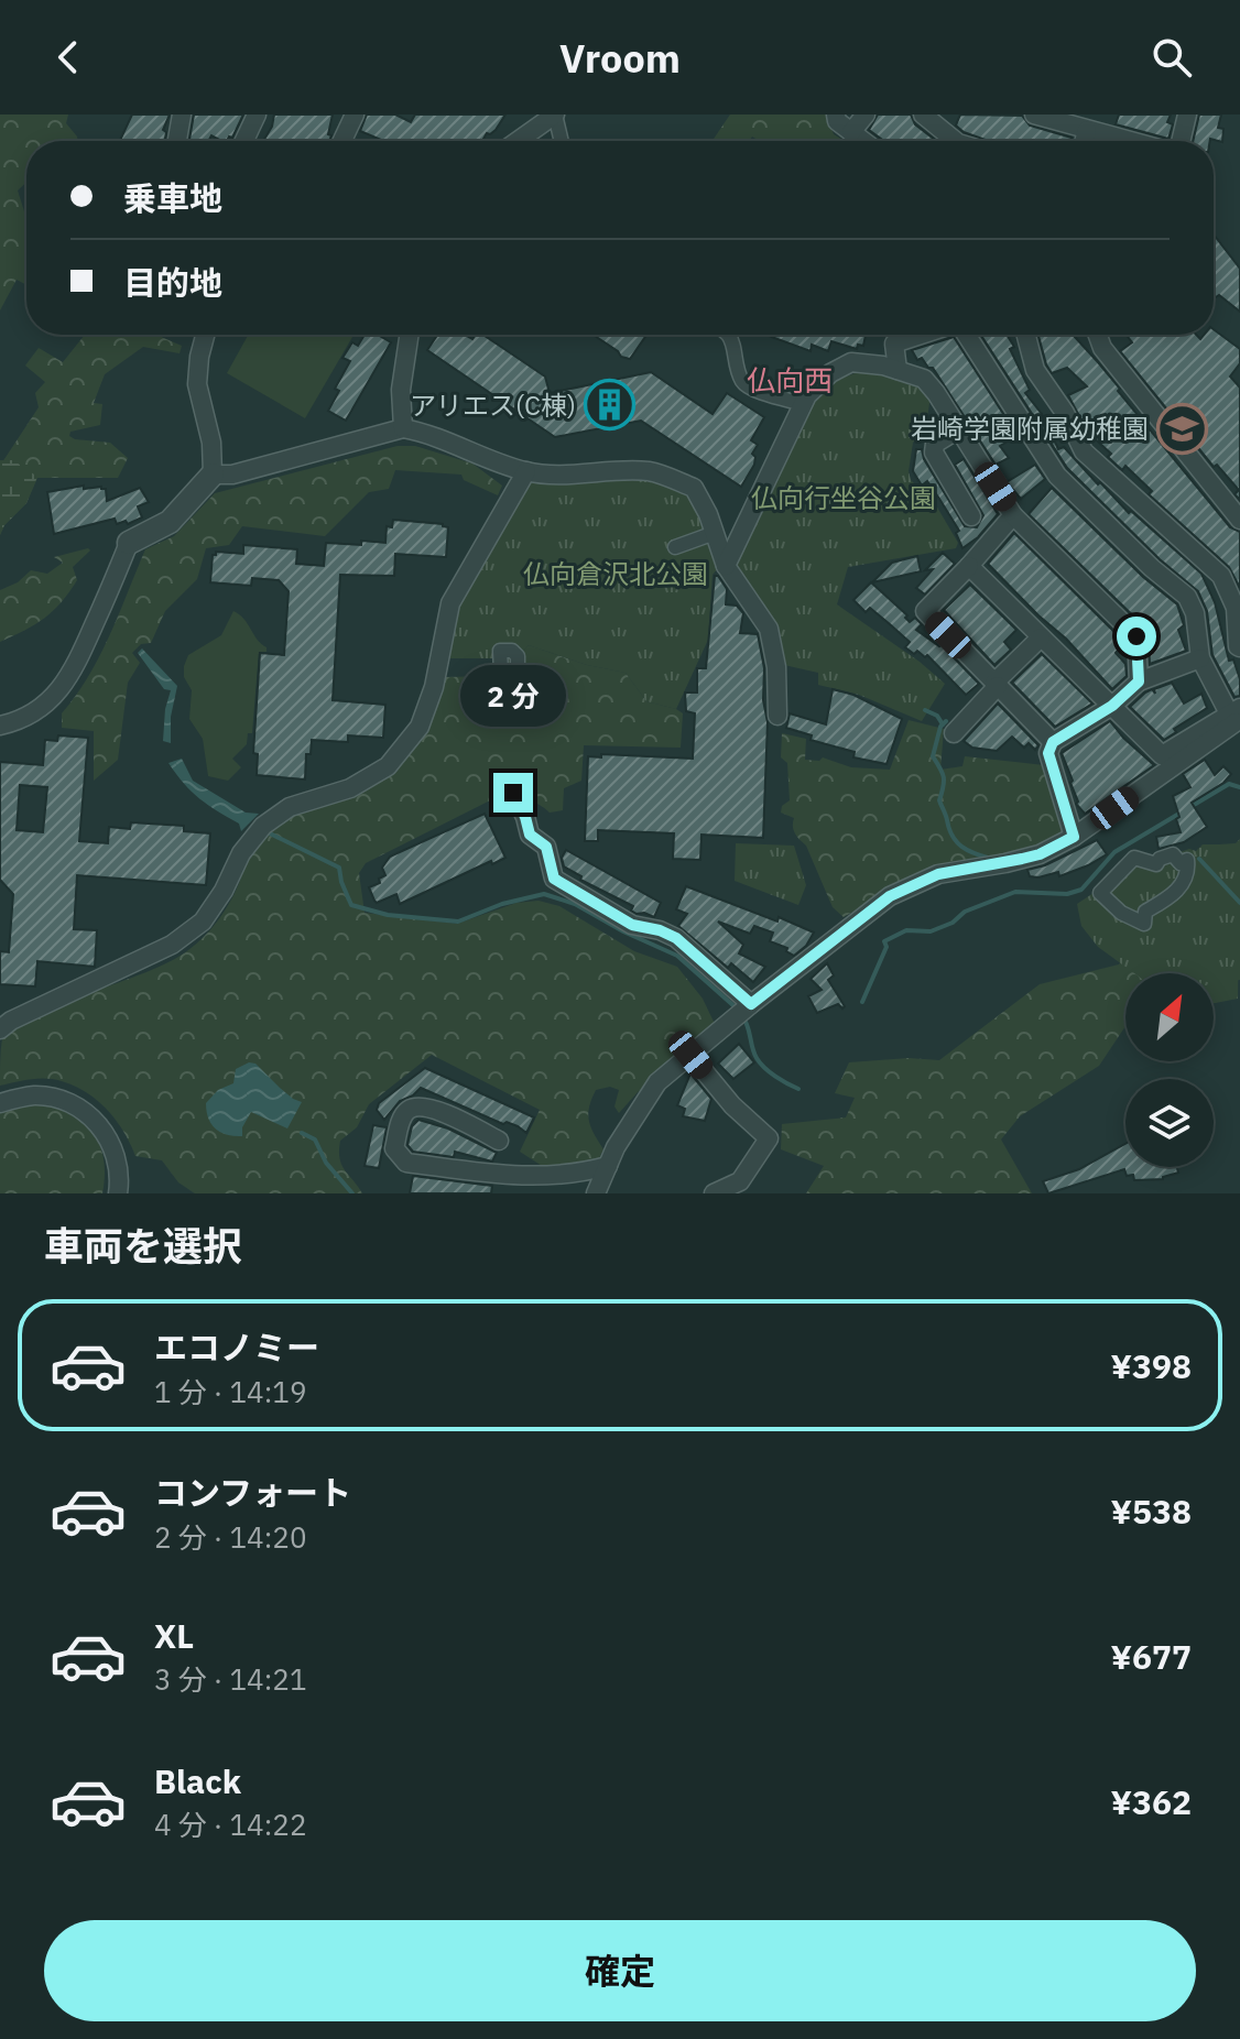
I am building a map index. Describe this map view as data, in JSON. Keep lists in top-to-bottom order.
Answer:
{
  "districts": ["仏向西"],
  "parks": ["仏向行坐谷公園", "仏向倉沢北公園"],
  "places": {
    "building": ["アリエス(C棟)"],
    "school or university": ["岩崎学園附属幼稚園"]
  },
  "north": "top right",
  "page": {
    "header": "Vroom",
    "banner": ["乗車地", "目的地"],
    "bubble": "2 分",
    "heading": "車両を選択",
    "list": [
      {
        "name": "エコノミー",
        "note": "1 分 · 14:19",
        "value": "¥398"
      },
      {
        "name": "コンフォート",
        "note": "2 分 · 14:20",
        "value": "¥538"
      },
      {
        "name": "XL",
        "note": "3 分 · 14:21",
        "value": "¥677"
      },
      {
        "name": "Black",
        "note": "4 分 · 14:22",
        "value": "¥362"
      }
    ],
    "buttons": "確定"
  }
}
